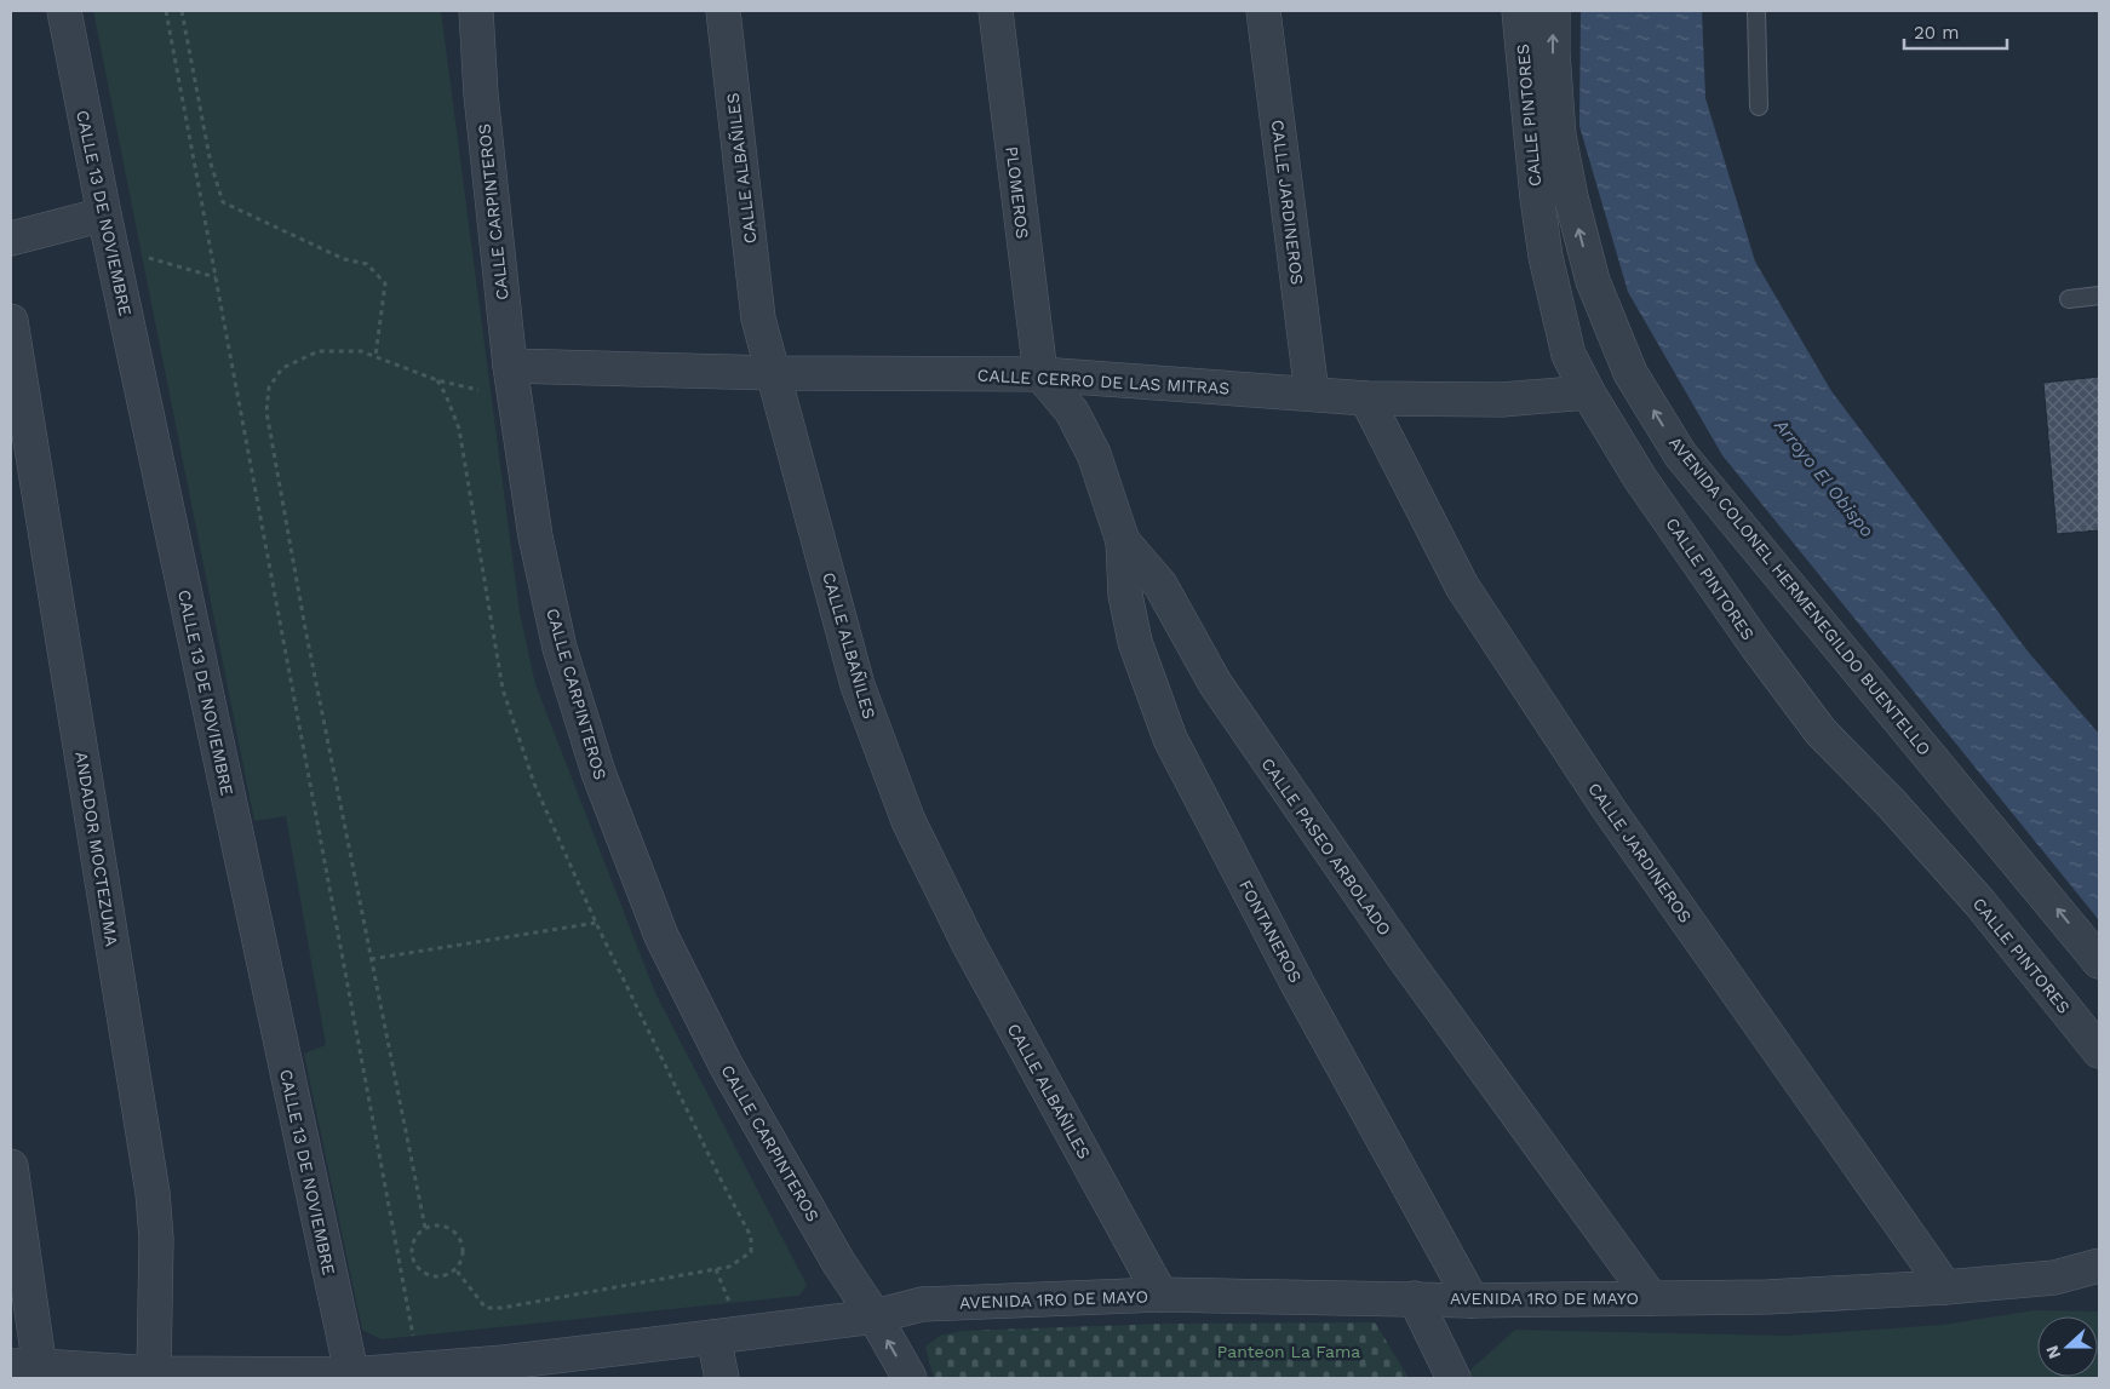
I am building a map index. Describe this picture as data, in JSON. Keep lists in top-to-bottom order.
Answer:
{
  "streets": {
    "street": [
      "CALLE PINTORES",
      "CALLE ALBAÑILES",
      "PLOMEROS",
      "CALLE JARDINEROS",
      "CALLE CARPINTEROS",
      "CALLE 13 DE NOVIEMBRE",
      "CALLE CERRO DE LAS MITRAS",
      "AVENIDA COLONEL HERMENEGILDO BUENTELLO",
      "CALLE PASEO ARBOLADO",
      "ANDADOR MOCTEZUMA",
      "FONTANEROS",
      "AVENIDA 1RO DE MAYO"
    ]
  },
  "crossings": [
    ["CALLE PINTORES", "CALLE CERRO DE LAS MITRAS"],
    ["CALLE ALBAÑILES", "CALLE CERRO DE LAS MITRAS"],
    ["CALLE ALBAÑILES", "AVENIDA 1RO DE MAYO"],
    ["PLOMEROS", "CALLE CERRO DE LAS MITRAS"],
    ["PLOMEROS", "CALLE PASEO ARBOLADO"],
    ["CALLE JARDINEROS", "CALLE CERRO DE LAS MITRAS"],
    ["CALLE JARDINEROS", "AVENIDA 1RO DE MAYO"],
    ["CALLE CARPINTEROS", "CALLE CERRO DE LAS MITRAS"],
    ["CALLE CARPINTEROS", "AVENIDA 1RO DE MAYO"],
    ["CALLE 13 DE NOVIEMBRE", "AVENIDA 1RO DE MAYO"],
    ["CALLE CERRO DE LAS MITRAS", "CALLE PASEO ARBOLADO"],
    ["CALLE PASEO ARBOLADO", "FONTANEROS"],
    ["CALLE PASEO ARBOLADO", "AVENIDA 1RO DE MAYO"],
    ["ANDADOR MOCTEZUMA", "AVENIDA 1RO DE MAYO"],
    ["FONTANEROS", "AVENIDA 1RO DE MAYO"]
  ],
  "one_way": ["AVENIDA COLONEL HERMENEGILDO BUENTELLO"],
  "water": ["Arroyo El Obispo"],
  "parks": ["Panteon La Fama"],
  "scale_bar": "20 m",
  "north": "left"
}
